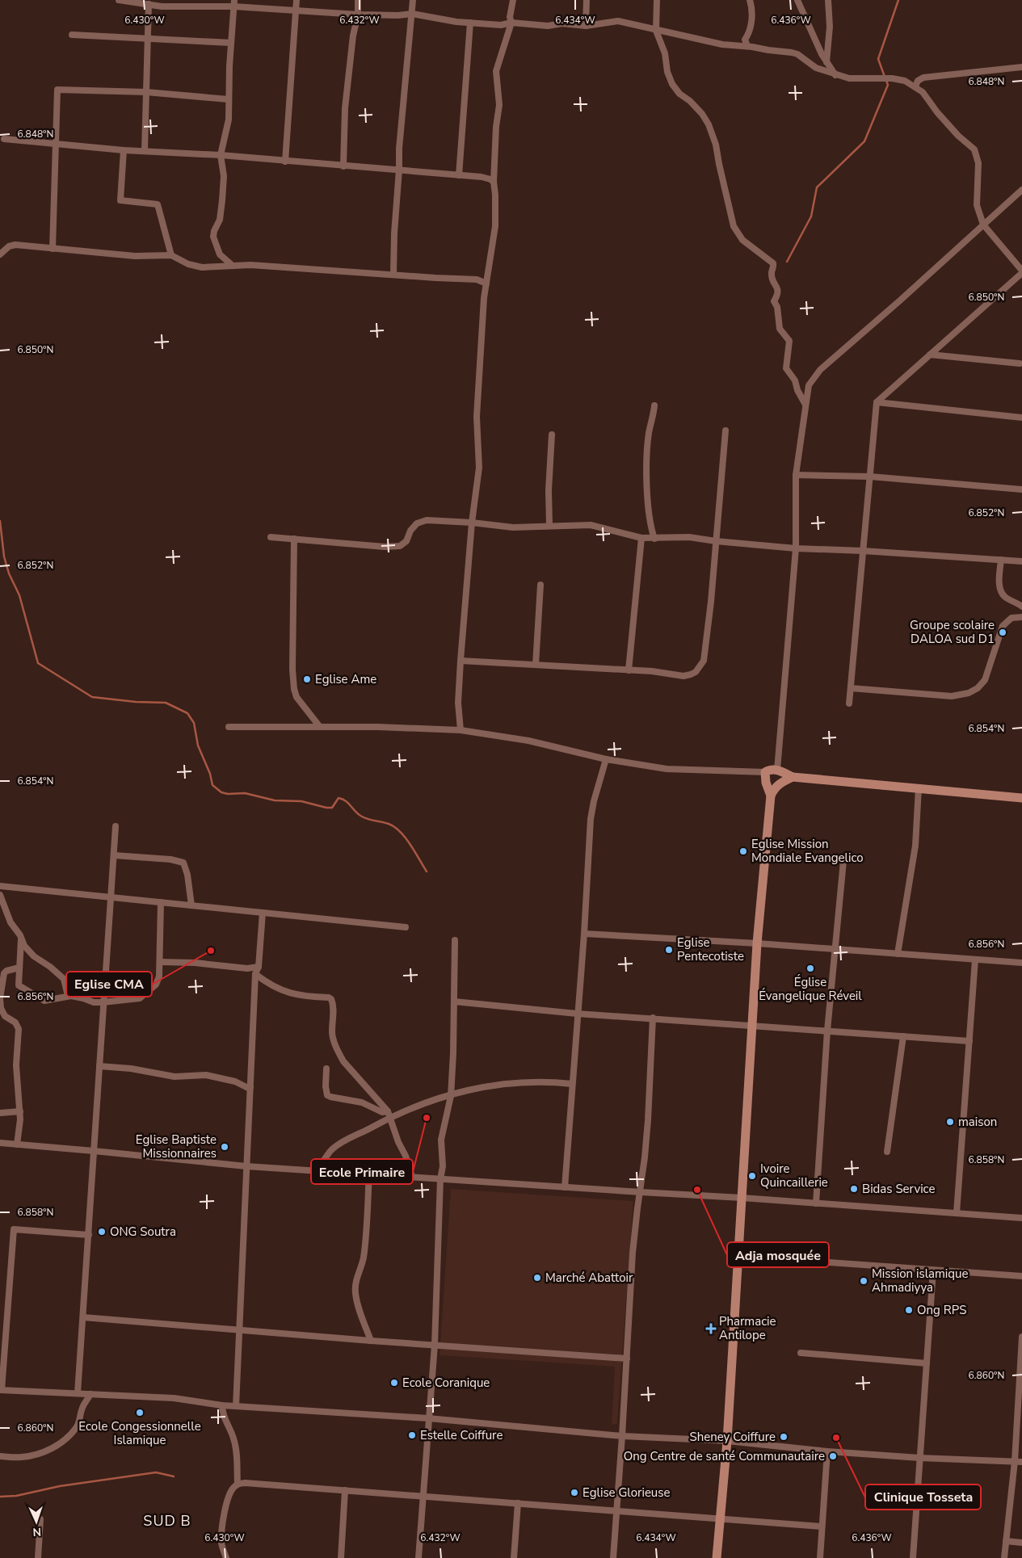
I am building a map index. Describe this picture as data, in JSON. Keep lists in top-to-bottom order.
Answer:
{
  "districts": ["SUD B"],
  "places": {
    "other": [
      "Groupe scolaire DALOA sud D1",
      "Eglise Ame",
      "Eglise Mission Mondiale Evangelico",
      "Eglise Pentecotiste",
      "Eglise CMA",
      "Église Évangelique Réveil",
      "Ecole Primaire",
      "maison",
      "Eglise Baptiste Missionnaires",
      "Ivoire Quincaillerie",
      "Bidas Service",
      "Adja mosquée",
      "ONG Soutra",
      "Marché Abattoir",
      "Mission islamique Ahmadiyya",
      "Ong RPS",
      "Ecole Coranique",
      "Ecole Congessionnelle Islamique",
      "Estelle Coiffure",
      "Sheney Coiffure",
      "Clinique Tosseta",
      "Ong Centre de santé Communautaire",
      "Eglise Glorieuse"
    ],
    "health": ["Pharmacie Antilope"]
  },
  "north": "bottom",
  "coordinates": [
    "6.430°W",
    "6.432°W",
    "6.434°W",
    "6.436°W",
    "6.848°N",
    "6.850°N",
    "6.852°N",
    "6.854°N",
    "6.856°N",
    "6.858°N",
    "6.860°N"
  ]
}
